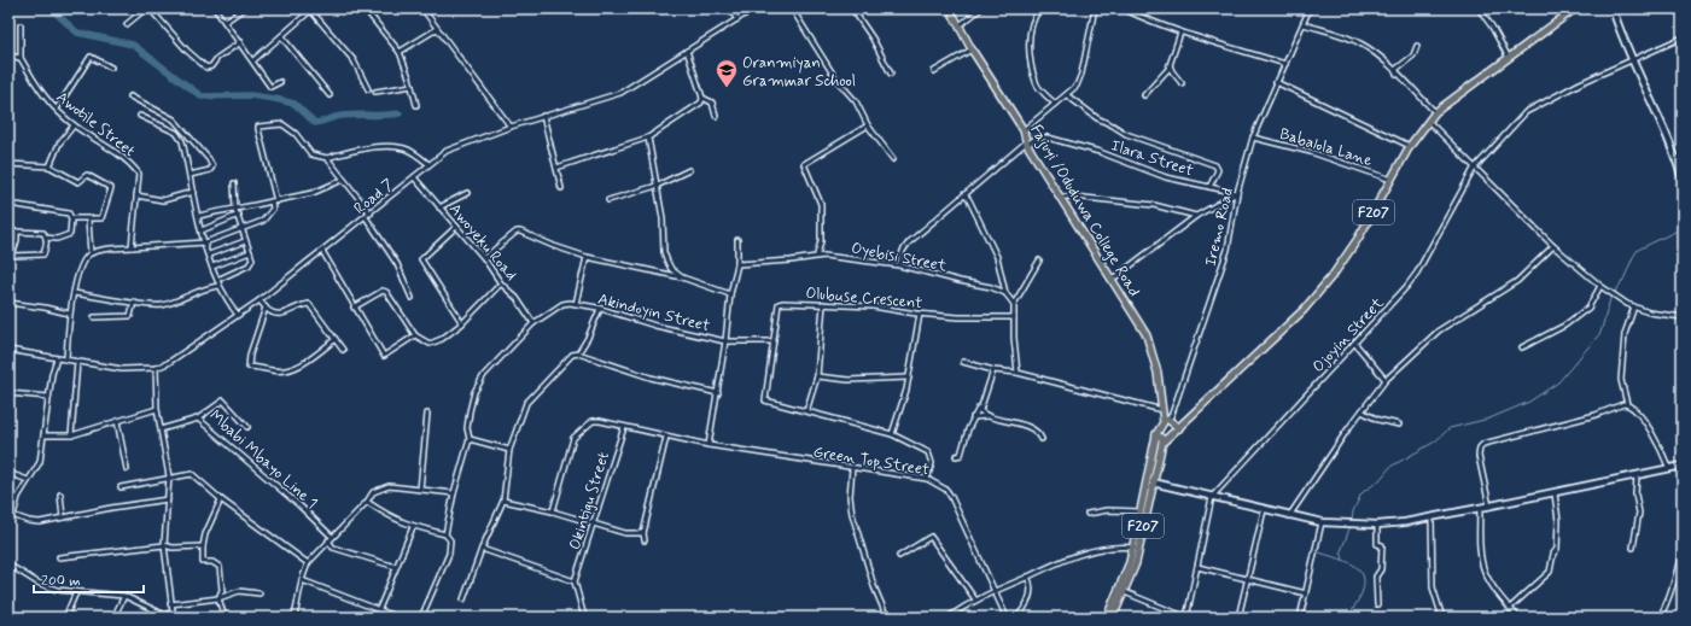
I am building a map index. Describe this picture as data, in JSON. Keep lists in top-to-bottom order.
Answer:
{
  "streets": {
    "main road": ["Fajuyi /Oduduwa College Road", "F207"],
    "street": [
      "Awotile Street",
      "Babalola Lane",
      "Ilara Street",
      "Road 7",
      "Iremo Road",
      "Awoyeku Road",
      "Oyebisi Street",
      "Olubuse Crescent",
      "Akindoyin Street",
      "Ojoyin Street",
      "Mbabi Mbayo Line 1",
      "Green Top Street",
      "Okintigu Street"
    ]
  },
  "crossings": [
    ["Babalola Lane", "F207"],
    ["Babalola Lane", "Iremo Road"],
    ["Ilara Street", "Fajuyi /Oduduwa College Road"],
    ["Ilara Street", "Iremo Road"],
    ["Road 7", "Awoyeku Road"],
    ["Fajuyi /Oduduwa College Road", "Iremo Road"],
    ["Awoyeku Road", "Akindoyin Street"],
    ["Olubuse Crescent", "Akindoyin Street"],
    ["Olubuse Crescent", "Green Top Street"],
    ["Green Top Street", "Okintigu Street"]
  ],
  "places": {
    "school or university": ["Oranmiyan Grammar School"]
  },
  "scale_bar": "200 m"
}
